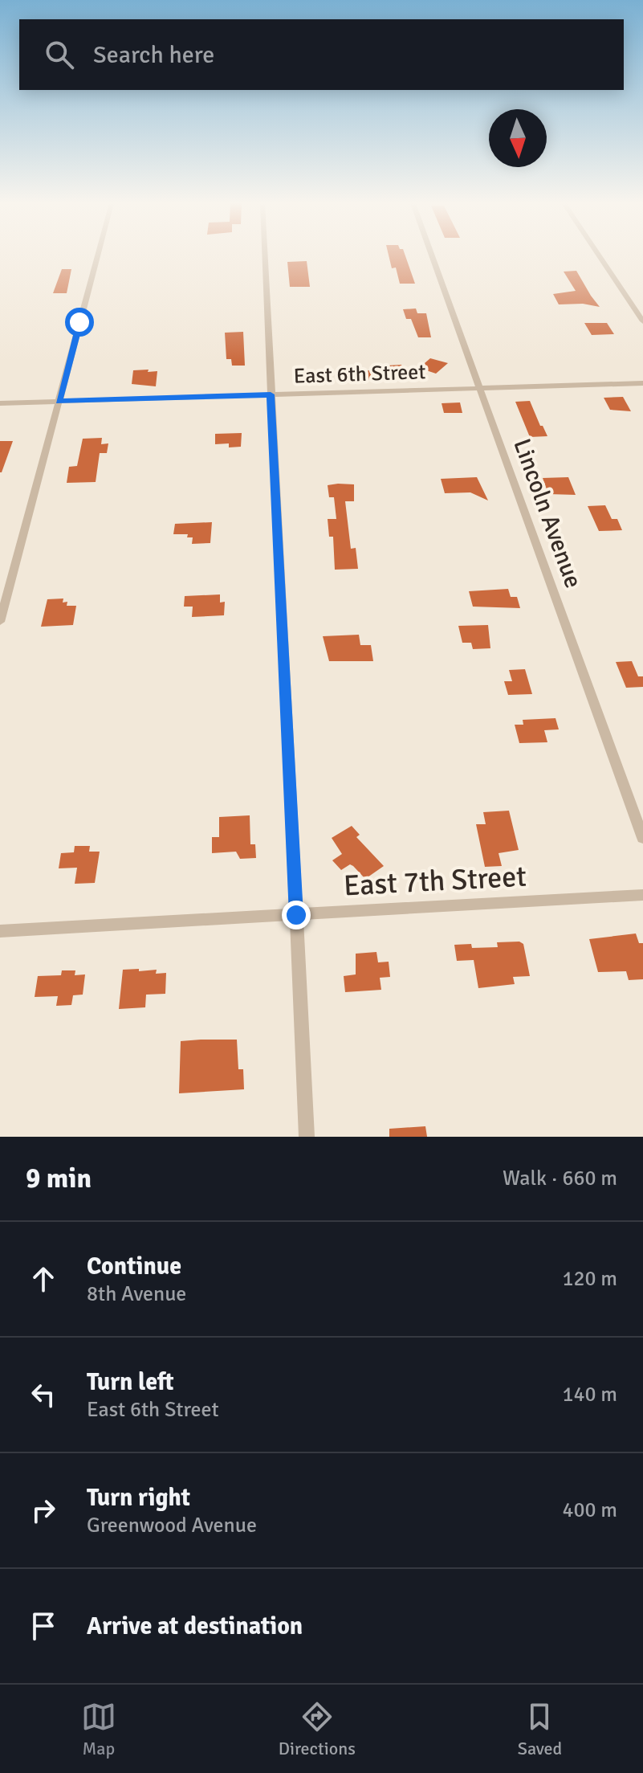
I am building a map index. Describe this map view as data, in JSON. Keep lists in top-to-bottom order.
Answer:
{
  "streets": {
    "street": ["East 6th Street", "Lincoln Avenue", "East 7th Street"]
  },
  "crossings": [
    ["East 6th Street", "Lincoln Avenue"]
  ],
  "north": "bottom",
  "page": {
    "search": "Search here",
    "heading": ["9 min", "Walk · 660 m"],
    "list": [
      ["Continue", "8th Avenue", "120 m"],
      ["Turn left", "East 6th Street", "140 m"],
      ["Turn right", "Greenwood Avenue", "400 m"],
      "Arrive at destination"
    ],
    "nav": ["Map", "Directions", "Saved"]
  }
}
